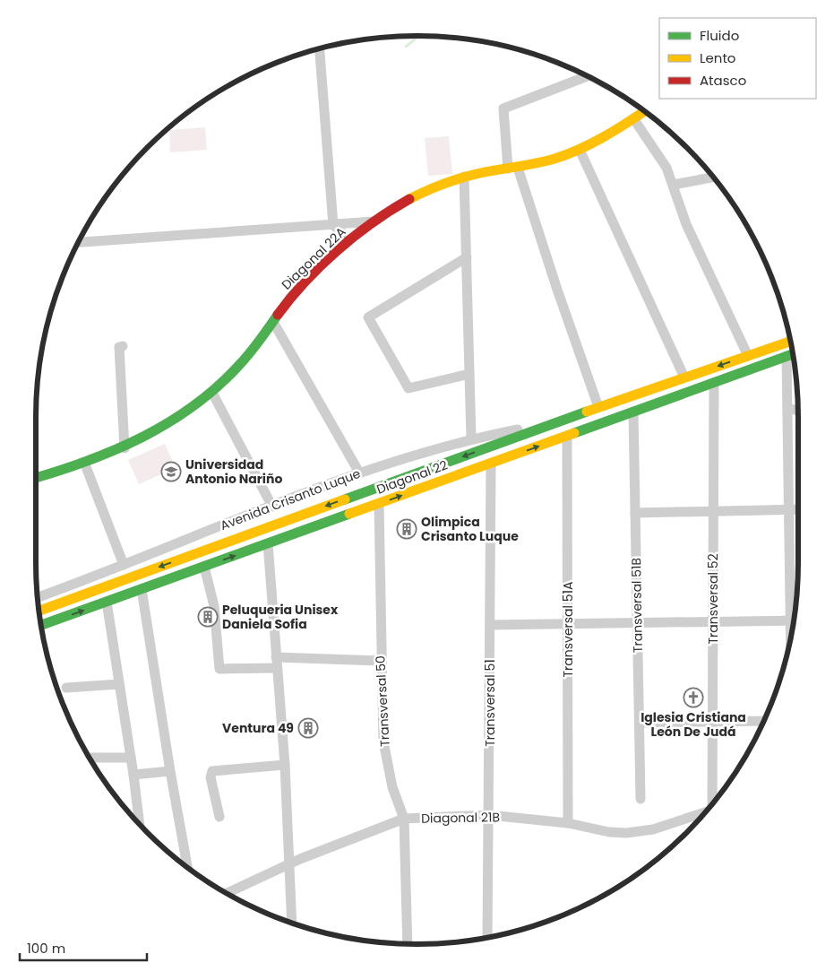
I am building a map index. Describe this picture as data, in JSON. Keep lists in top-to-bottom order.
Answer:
{
  "streets": {
    "main road": ["Diagonal 22A", "Diagonal 22"],
    "street": [
      "Avenida Crisanto Luque",
      "Transversal 52",
      "Transversal 51B",
      "Transversal 51A",
      "Transversal 50",
      "Transversal 51",
      "Diagonal 21B"
    ]
  },
  "crossings": [
    ["Diagonal 22", "Avenida Crisanto Luque"],
    ["Diagonal 22", "Transversal 52"],
    ["Diagonal 22", "Transversal 51B"],
    ["Diagonal 22", "Transversal 51A"],
    ["Diagonal 22", "Transversal 50"],
    ["Diagonal 22", "Transversal 51"],
    ["Transversal 51A", "Diagonal 21B"],
    ["Transversal 50", "Diagonal 21B"],
    ["Transversal 51", "Diagonal 21B"]
  ],
  "places": {
    "school or university": ["Universidad Antonio Nariño"],
    "building": ["Olimpica Crisanto Luque", "Peluqueria Unisex Daniela Sofia", "Ventura 49"],
    "church": ["Iglesia Cristiana León De Judá"]
  },
  "legend": ["Fluido", "Lento", "Atasco"],
  "scale_bar": "100 m"
}
